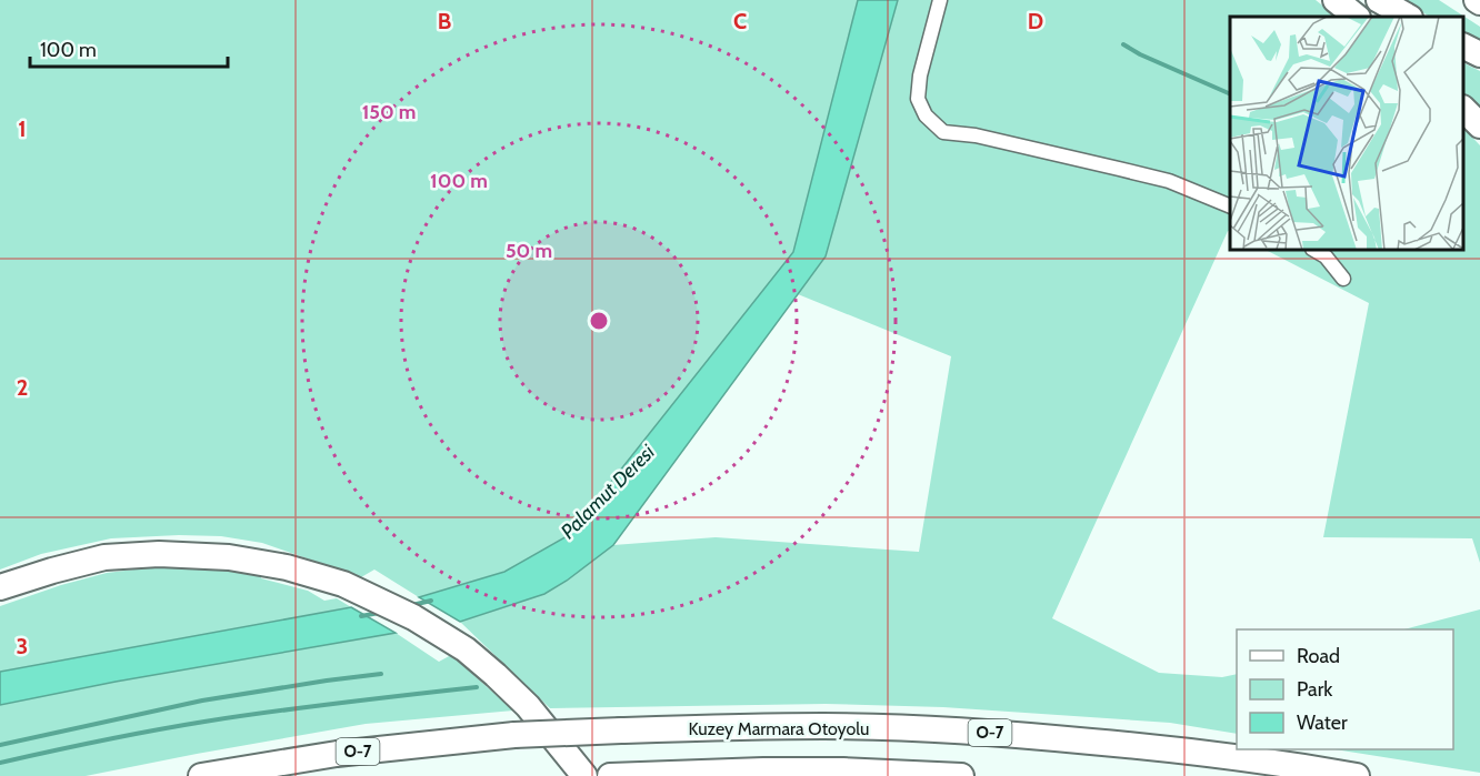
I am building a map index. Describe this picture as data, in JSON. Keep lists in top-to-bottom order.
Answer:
{
  "streets": {
    "highway": ["Kuzey Marmara Otoyolu", "O-7"]
  },
  "water": ["Palamut Deresi"],
  "legend": ["Road", "Park", "Water"],
  "scale_bar": "100 m",
  "grid": {
    "columns": ["B", "C", "D"],
    "rows": ["1", "2", "3"]
  },
  "rings": ["150 m", "100 m", "50 m"]
}
